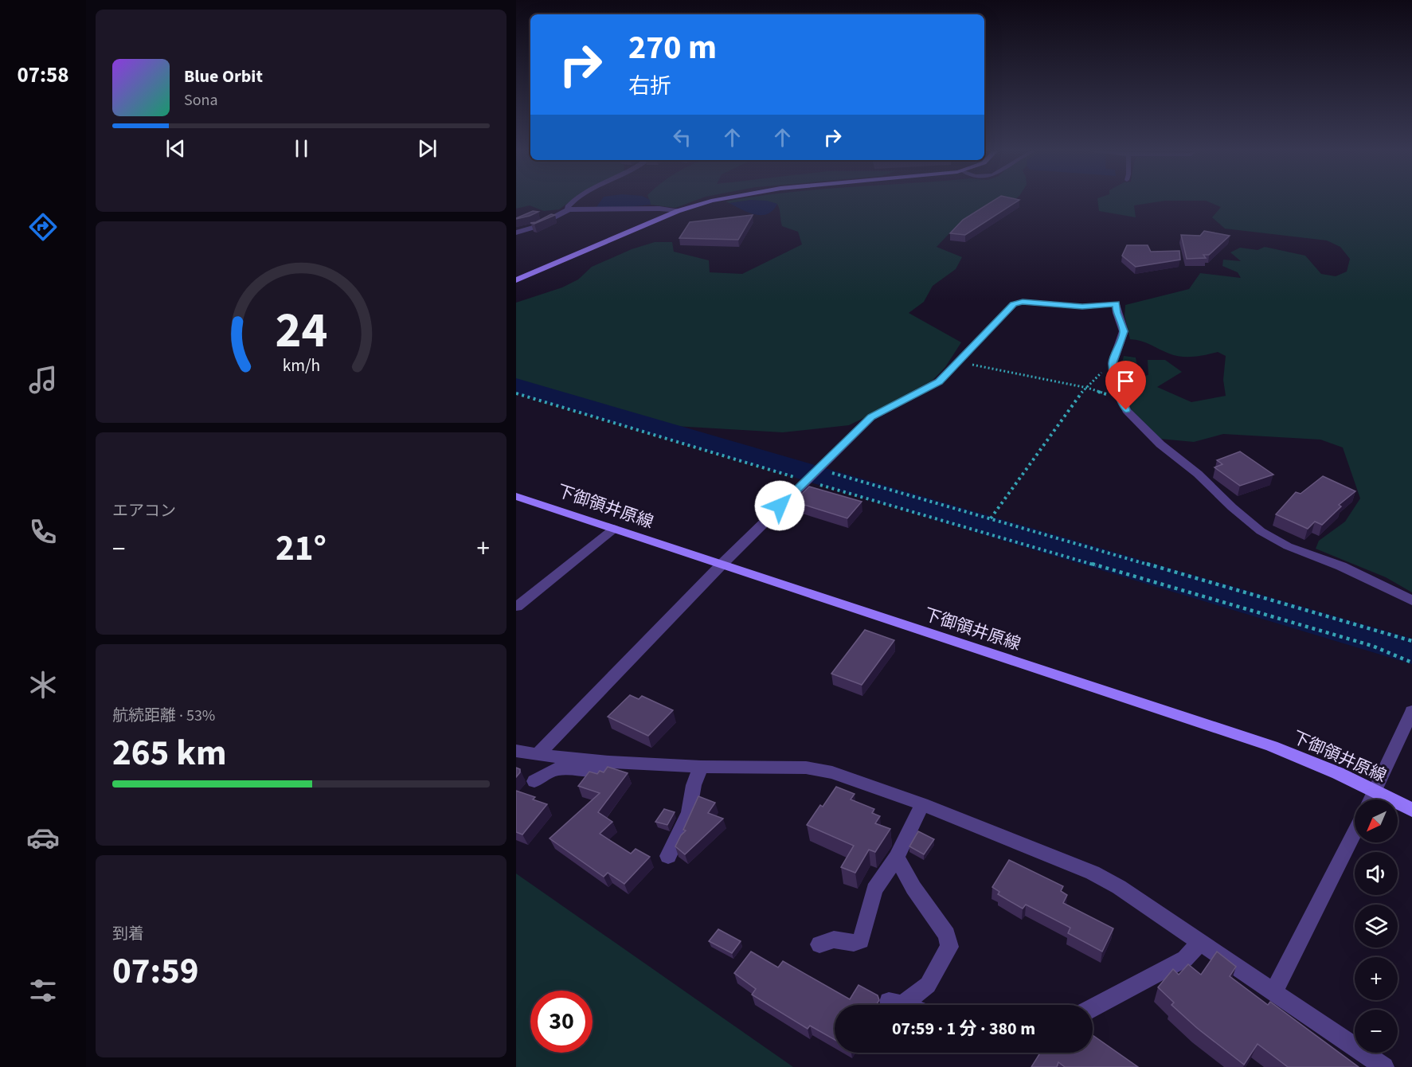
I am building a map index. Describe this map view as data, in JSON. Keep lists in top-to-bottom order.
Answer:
{
  "streets": {
    "street": ["下御領井原線"]
  },
  "north": "bottom left",
  "page": {
    "tabs": "07:58",
    "turn": ["270 m", "右折"],
    "song": ["Blue Orbit", "Sona"],
    "tile": [
      "エアコン",
      ["航続距離 · 53%", "265 km"],
      ["到着", "07:59"]
    ],
    "heat": ["−", "21°", "+"],
    "map_buttons": ["+", "−"],
    "limit": "30",
    "trip": "07:59 · 1 分 · 380 m",
    "gauge": ["24", "km/h"]
  }
}
